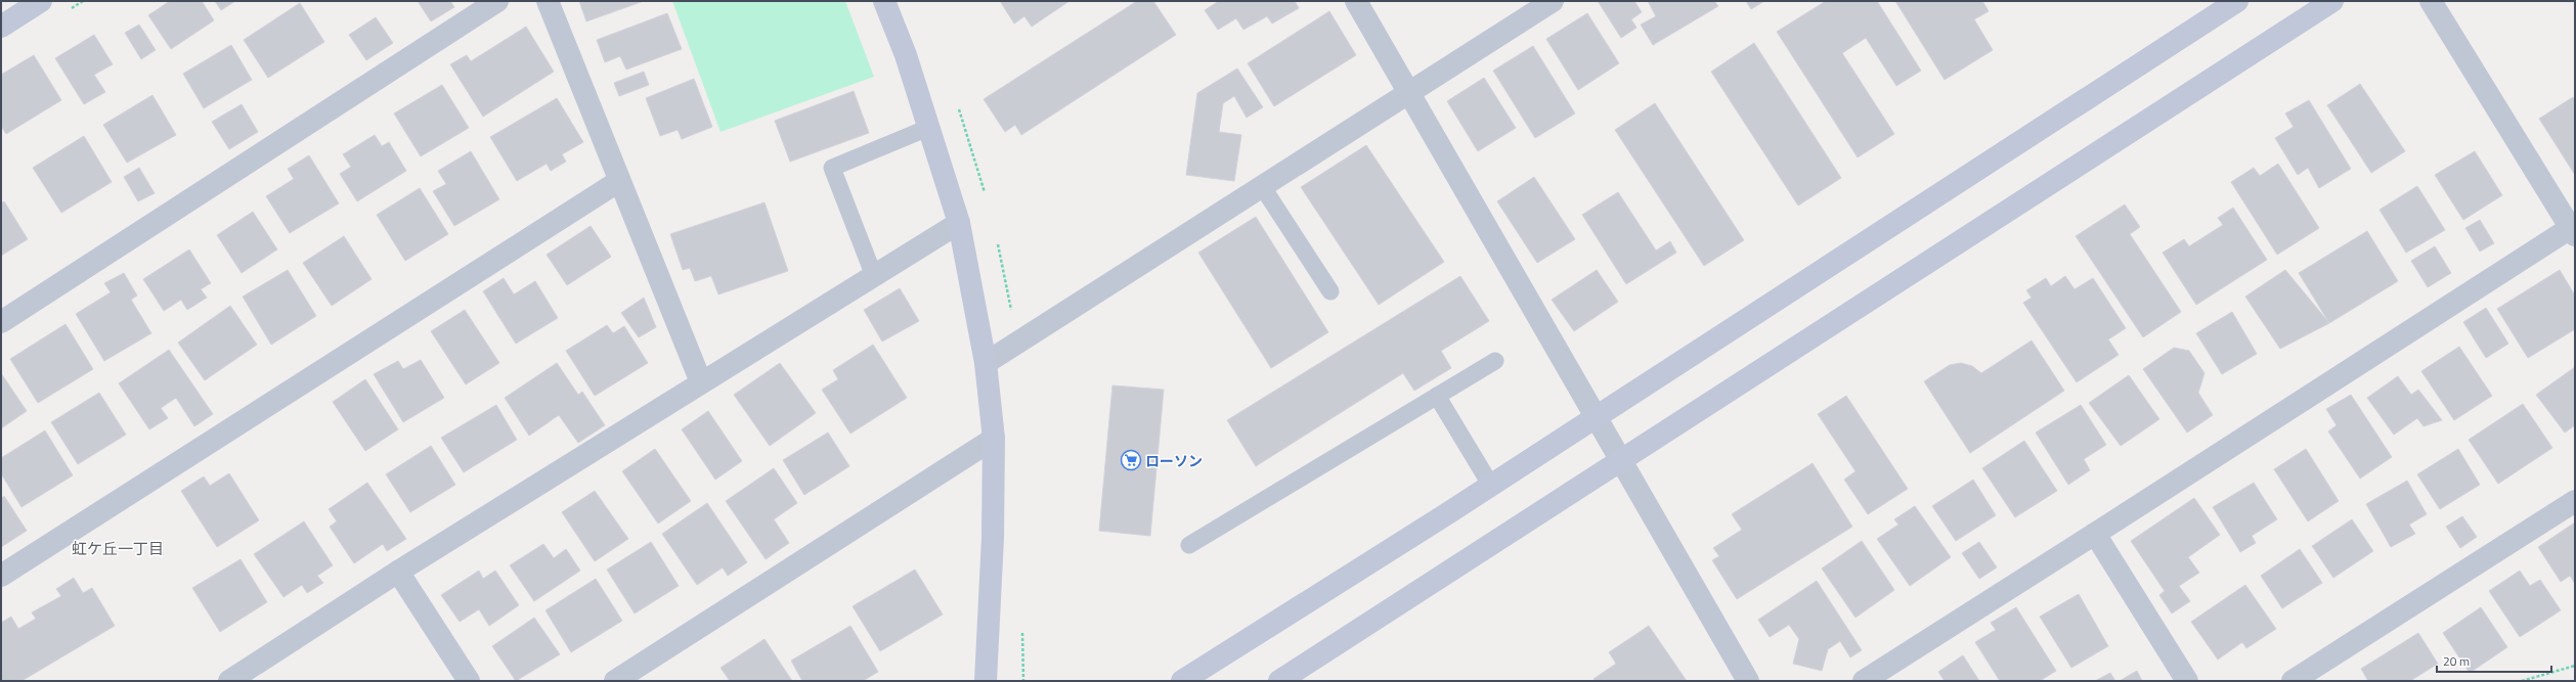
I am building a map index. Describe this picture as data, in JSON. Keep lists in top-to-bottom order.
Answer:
{
  "districts": ["虹ケ丘一丁目"],
  "places": {
    "supermarket": ["ローソン"]
  },
  "scale_bar": "20 m"
}
